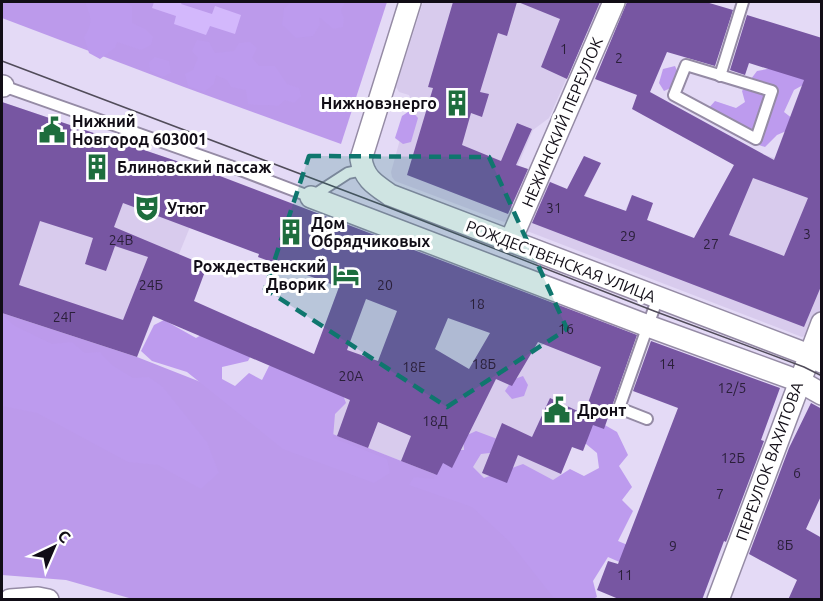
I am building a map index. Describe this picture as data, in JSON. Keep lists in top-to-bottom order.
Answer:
{
  "streets": {
    "street": ["НЕЖИНСКИЙ ПЕРЕУЛОК", "РОЖДЕСТВЕНСКАЯ УЛИЦА", "ПЕРЕУЛОК ВАХИТОВА"]
  },
  "crossings": [
    ["НЕЖИНСКИЙ ПЕРЕУЛОК", "РОЖДЕСТВЕНСКАЯ УЛИЦА"],
    ["РОЖДЕСТВЕНСКАЯ УЛИЦА", "ПЕРЕУЛОК ВАХИТОВА"]
  ],
  "places": {
    "building": ["Нижновэнерго", "Блиновский пассаж", "Дом Обрядчиковых"],
    "public building": ["Нижний Новгород 603001", "Дронт"],
    "theatre": ["Утюг"],
    "hotel": ["Рождественский Дворик"]
  },
  "house_numbers": [
    "1",
    "2",
    "31",
    "3",
    "29",
    "24В",
    "27",
    "24Б",
    "20",
    "18",
    "24Г",
    "16",
    "18Б",
    "14",
    "18Е",
    "20А",
    "12/5",
    "18Д",
    "12Б",
    "6",
    "7",
    "8Б",
    "9",
    "11"
  ],
  "north": "top right"
}
